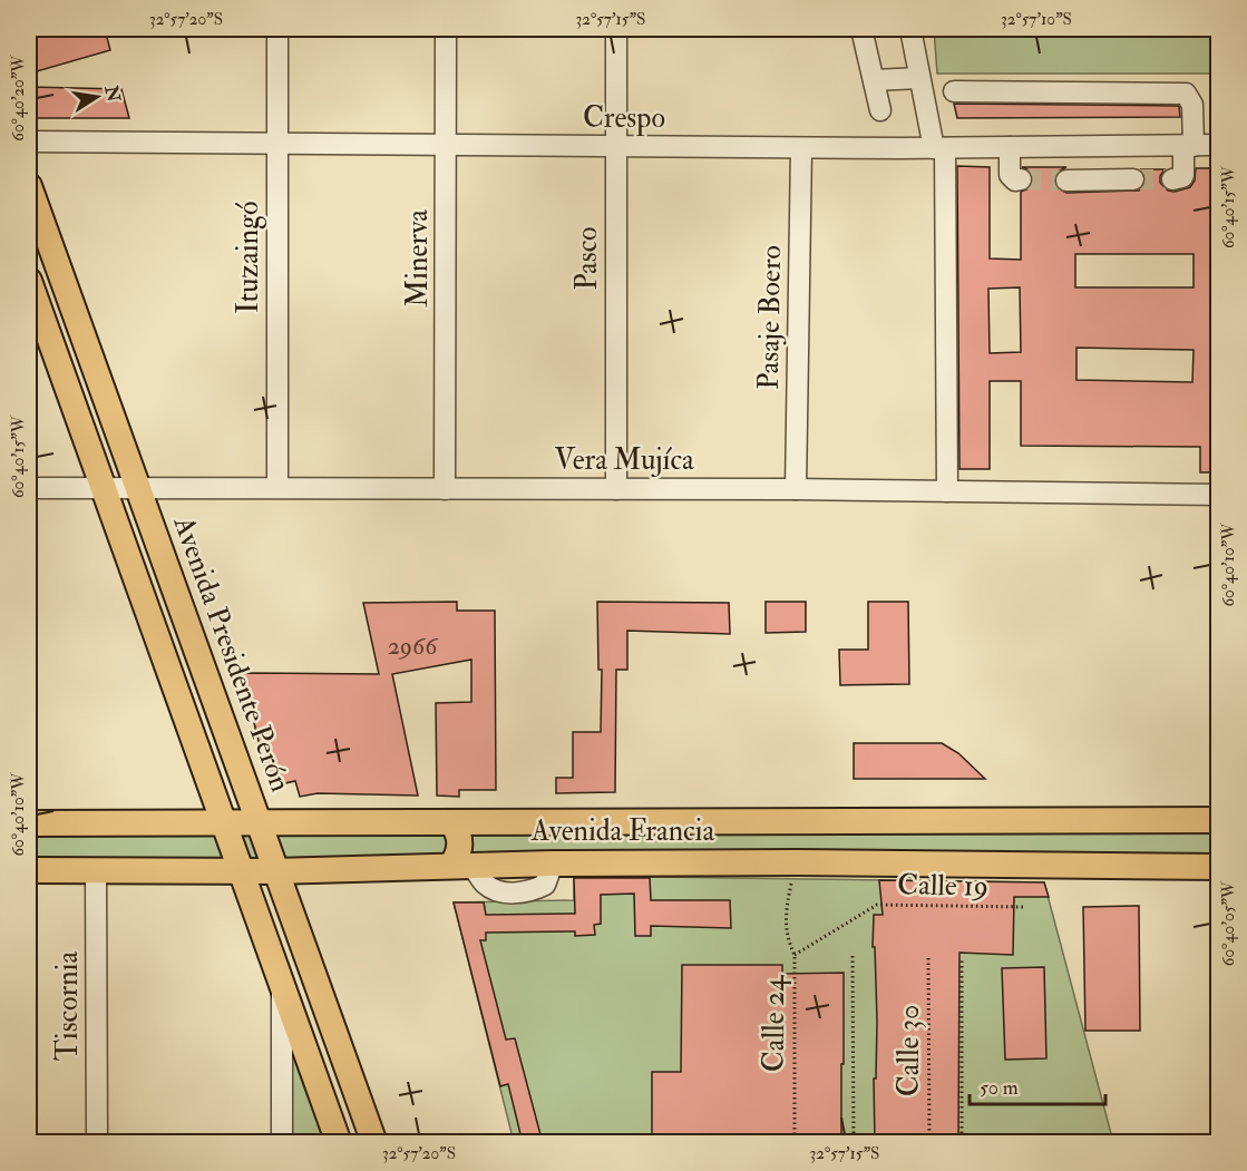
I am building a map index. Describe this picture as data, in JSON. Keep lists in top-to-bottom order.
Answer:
{
  "streets": {
    "main road": ["Avenida Presidente Perón", "Avenida Francia"],
    "street": [
      "Crespo",
      "Ituzaingó",
      "Minerva",
      "Pasco",
      "Pasaje Boero",
      "Vera Mujíca",
      "Tiscornia"
    ],
    "path": ["Calle 19", "Calle 24", "Calle 30"]
  },
  "crossings": [
    ["Crespo", "Ituzaingó"],
    ["Crespo", "Minerva"],
    ["Crespo", "Pasco"],
    ["Crespo", "Pasaje Boero"],
    ["Ituzaingó", "Vera Mujíca"],
    ["Minerva", "Vera Mujíca"],
    ["Pasco", "Vera Mujíca"],
    ["Pasaje Boero", "Vera Mujíca"],
    ["Vera Mujíca", "Avenida Presidente Perón"],
    ["Avenida Presidente Perón", "Avenida Francia"],
    ["Avenida Francia", "Tiscornia"],
    ["Calle 19", "Calle 24"]
  ],
  "house_numbers": ["2966"],
  "scale_bar": "50 m",
  "north": "right",
  "coordinates": [
    "32°57'20\"S",
    "32°57'15\"S",
    "32°57'10\"S",
    "60°40'20\"W",
    "60°40'15\"W",
    "60°40'10\"W",
    "60°40'05\"W"
  ]
}
